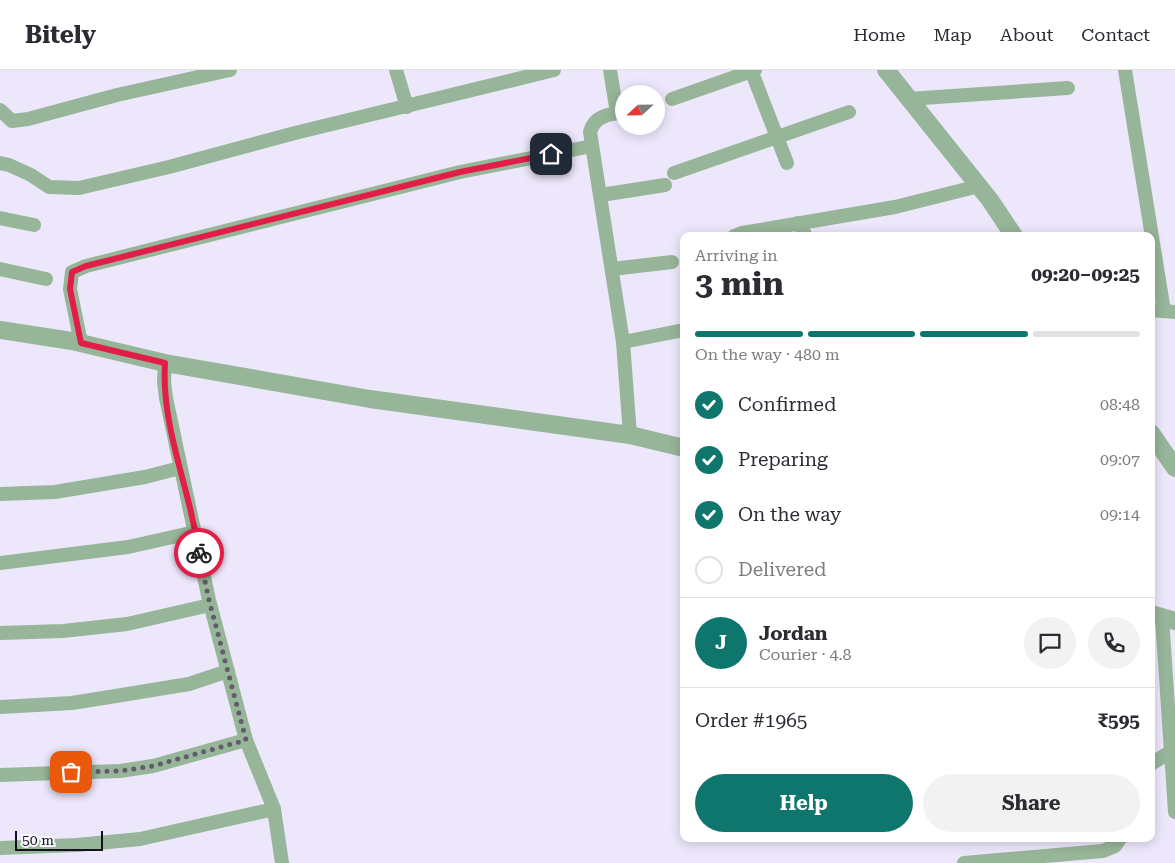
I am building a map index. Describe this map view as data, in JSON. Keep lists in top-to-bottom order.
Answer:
{
  "scale_bar": "50 m",
  "north": "left",
  "page": {
    "header": "Bitely",
    "nav": [
      "Home",
      "Map",
      "About",
      "Contact"
    ],
    "heading": ["3 min", "Arriving in", "09:20–09:25"],
    "panel": [
      "Jordan",
      "Courier · 4.8",
      "Order #1965",
      "₹595"
    ],
    "bar": "On the way · 480 m",
    "list": [
      ["Confirmed", "08:48"],
      ["Preparing", "09:07"],
      ["On the way", "09:14"],
      "Delivered"
    ],
    "round": "J",
    "buttons": ["Help", "Share"],
    "scale": "50 m"
  }
}
